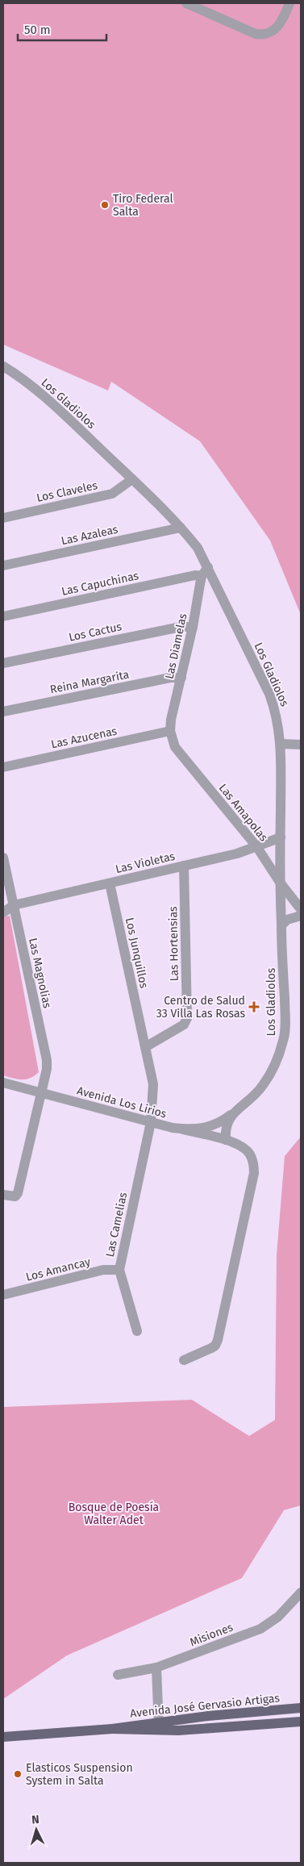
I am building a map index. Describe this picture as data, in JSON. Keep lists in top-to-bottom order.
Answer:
{
  "streets": {
    "main road": ["Avenida José Gervasio Artigas"],
    "street": [
      "Los Gladiolos",
      "Los Claveles",
      "Las Azaleas",
      "Las Capuchinas",
      "Los Cactus",
      "Las Diamelas",
      "Reina Margarita",
      "Las Azucenas",
      "Las Amapolas",
      "Las Violetas",
      "Las Hortensias",
      "Los Junquillos",
      "Las Magnolias",
      "Avenida Los Lirios",
      "Las Camelias",
      "Los Amancay",
      "Misiones"
    ]
  },
  "crossings": [
    ["Los Gladiolos", "Los Claveles"],
    ["Los Gladiolos", "Las Azaleas"],
    ["Los Gladiolos", "Las Diamelas"],
    ["Los Gladiolos", "Las Amapolas"],
    ["Los Gladiolos", "Las Violetas"],
    ["Los Gladiolos", "Avenida Los Lirios"],
    ["Las Capuchinas", "Las Diamelas"],
    ["Los Cactus", "Las Diamelas"],
    ["Las Diamelas", "Reina Margarita"],
    ["Las Diamelas", "Las Azucenas"],
    ["Las Diamelas", "Las Amapolas"],
    ["Las Azucenas", "Las Amapolas"],
    ["Las Amapolas", "Las Violetas"],
    ["Las Violetas", "Las Hortensias"],
    ["Las Violetas", "Los Junquillos"],
    ["Las Violetas", "Las Magnolias"],
    ["Las Hortensias", "Los Junquillos"],
    ["Los Junquillos", "Avenida Los Lirios"],
    ["Los Junquillos", "Las Camelias"],
    ["Las Magnolias", "Avenida Los Lirios"],
    ["Avenida Los Lirios", "Las Camelias"],
    ["Las Camelias", "Los Amancay"]
  ],
  "parks": ["Bosque de Poesía Walter Adet"],
  "places": {
    "other": ["Tiro Federal Salta", "Elasticos Suspension System in Salta"],
    "health": ["Centro de Salud 33 Villa Las Rosas"]
  },
  "scale_bar": "50 m",
  "north": "top"
}
